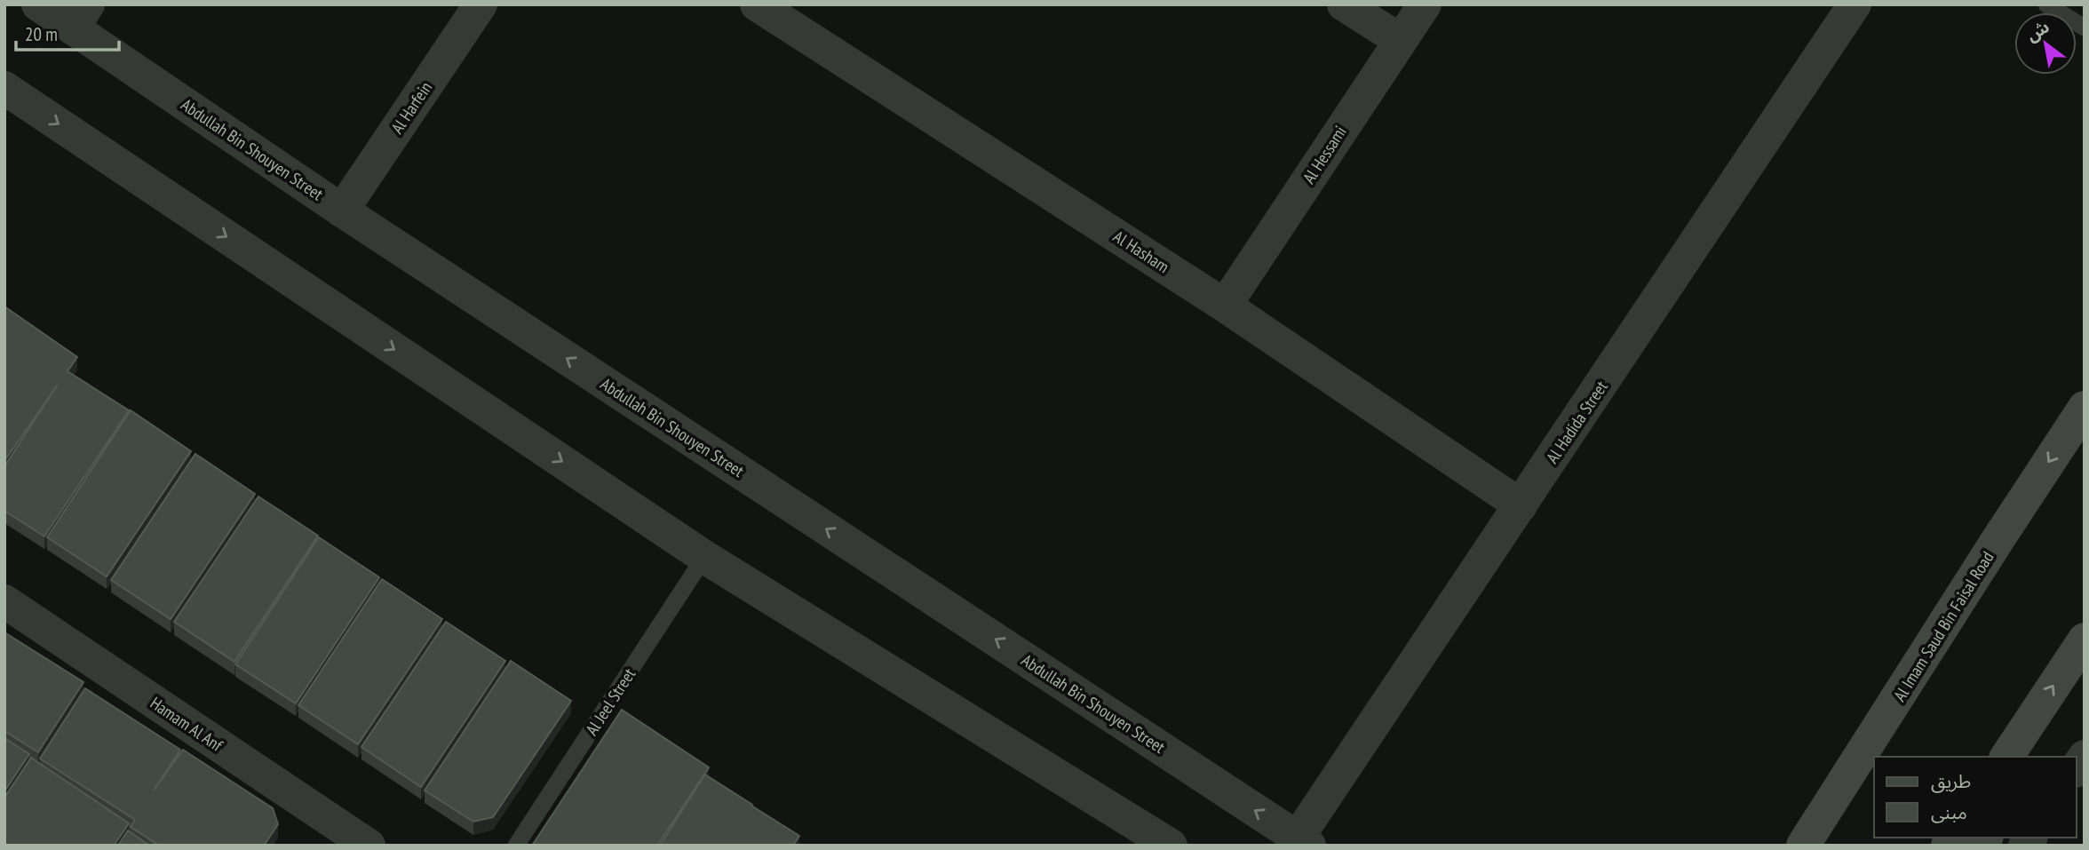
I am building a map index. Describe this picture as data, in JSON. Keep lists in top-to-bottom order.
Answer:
{
  "streets": {
    "main road": ["Al Imam Saud Bin Faisal Road"],
    "street": [
      "Al Harfein",
      "Abdullah Bin Shouyen Street",
      "Al Hessami",
      "Al Hasham",
      "Al Hadida Street",
      "Hamam Al Anf"
    ],
    "lane": ["Al Jeel Street"]
  },
  "crossings": [
    ["Al Harfein", "Abdullah Bin Shouyen Street"],
    ["Abdullah Bin Shouyen Street", "Al Hadida Street"],
    ["Al Hessami", "Al Hasham"],
    ["Al Hasham", "Al Hadida Street"]
  ],
  "legend": ["طريق", "مبنى"],
  "scale_bar": "20 m",
  "north": "top left"
}
